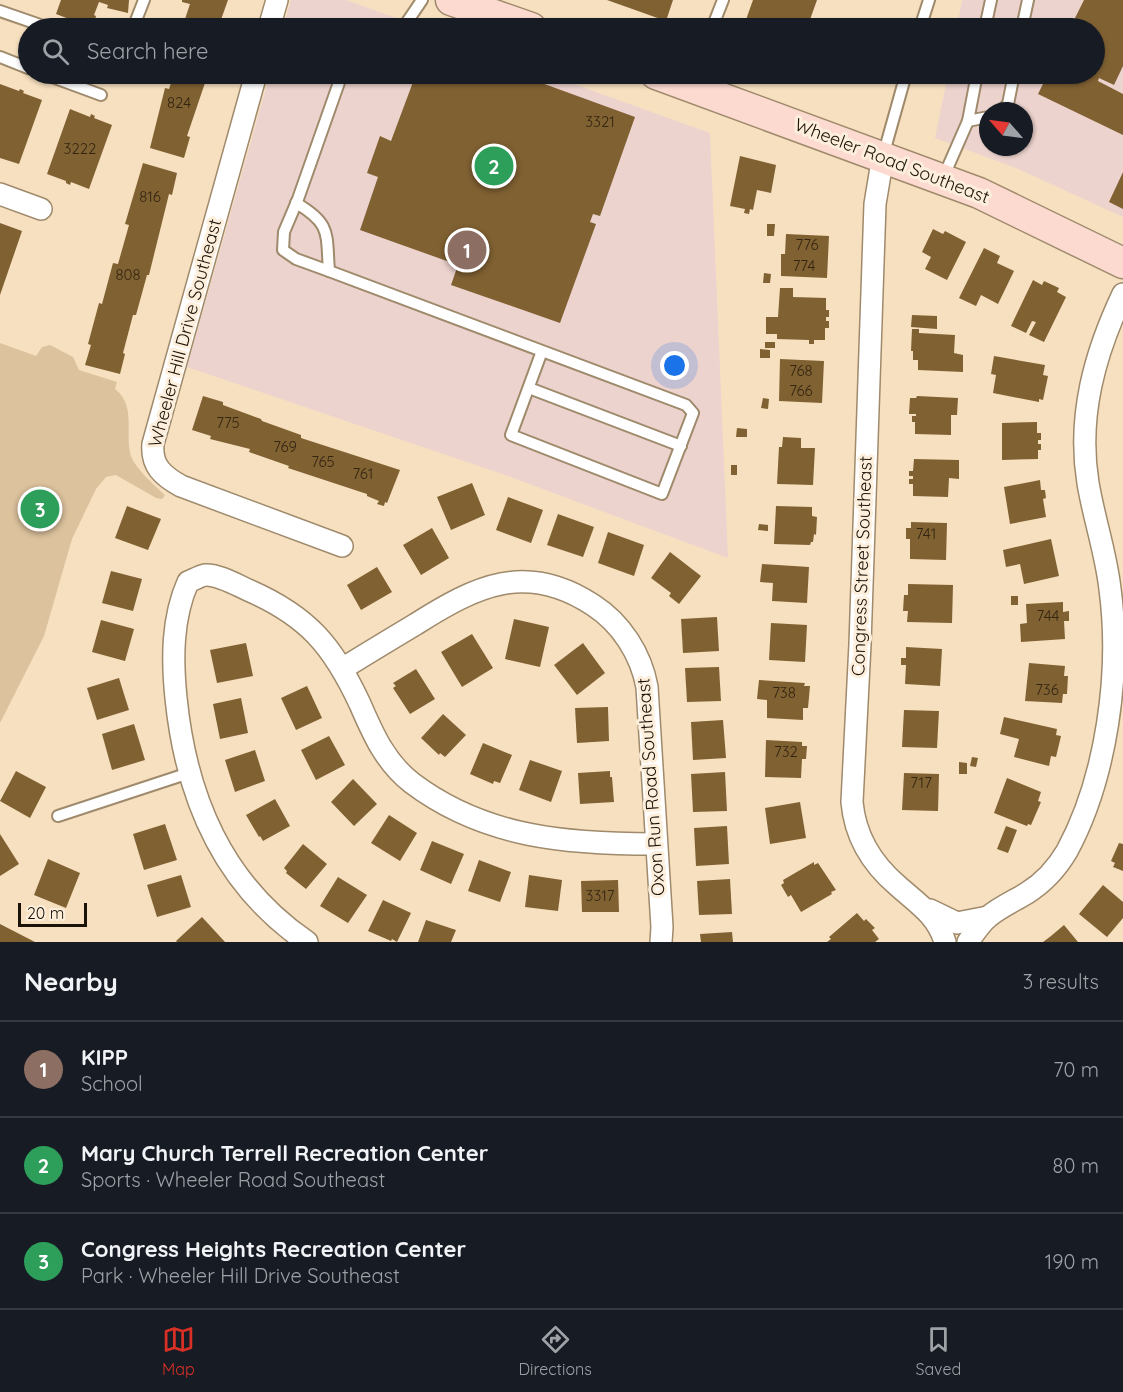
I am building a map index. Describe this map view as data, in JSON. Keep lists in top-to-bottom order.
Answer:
{
  "streets": {
    "main road": ["Wheeler Road Southeast"],
    "street": ["Wheeler Hill Drive Southeast", "Congress Street Southeast", "Oxon Run Road Southeast"]
  },
  "crossings": [
    ["Wheeler Road Southeast", "Congress Street Southeast"]
  ],
  "house_numbers": [
    "824",
    "3321",
    "3222",
    "816",
    "776",
    "774",
    "808",
    "768",
    "766",
    "775",
    "769",
    "765",
    "761",
    "741",
    "744",
    "736",
    "738",
    "732",
    "717",
    "3317"
  ],
  "scale_bar": "20 m",
  "north": "top left",
  "page": {
    "search": "Search here",
    "pins": ["2", "1", "3"],
    "scale": "20 m",
    "heading": ["Nearby", "3 results"],
    "list": [
      {
        "mark": "1",
        "name": "KIPP",
        "note": "School",
        "value": "70 m"
      },
      {
        "mark": "2",
        "name": "Mary Church Terrell Recreation Center",
        "note": "Sports · Wheeler Road Southeast",
        "value": "80 m"
      },
      {
        "mark": "3",
        "name": "Congress Heights Recreation Center",
        "note": "Park · Wheeler Hill Drive Southeast",
        "value": "190 m"
      }
    ],
    "nav": ["Map", "Directions", "Saved"]
  }
}
